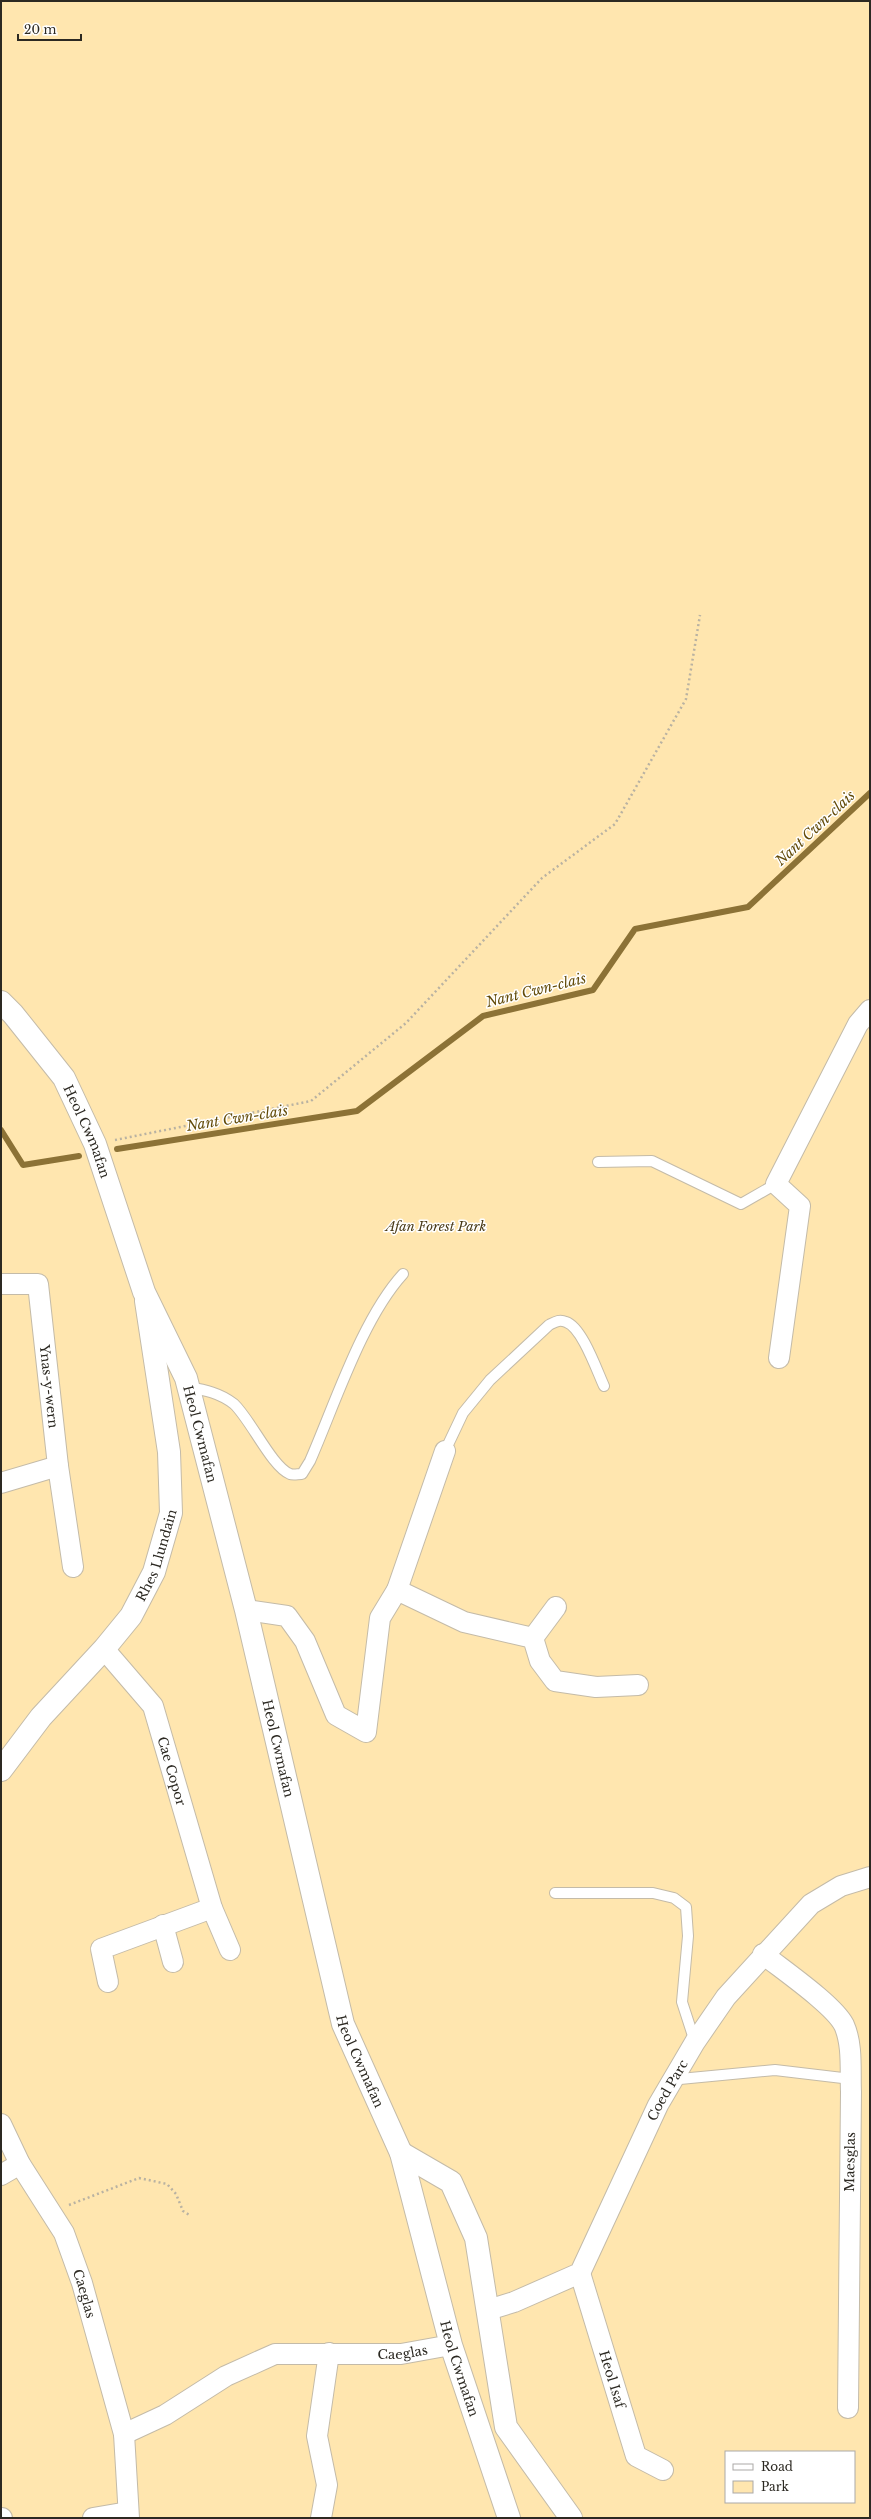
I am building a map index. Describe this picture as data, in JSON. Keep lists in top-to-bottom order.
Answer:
{
  "streets": {
    "main road": ["Heol Cwmafan", "Rhes Llundain"],
    "street": [
      "Ynas-y-wern",
      "Cae Copor",
      "Coed Parc",
      "Maesglas",
      "Caeglas",
      "Heol Isaf"
    ]
  },
  "crossings": [
    ["Heol Cwmafan", "Rhes Llundain"],
    ["Heol Cwmafan", "Caeglas"],
    ["Rhes Llundain", "Cae Copor"],
    ["Coed Parc", "Maesglas"],
    ["Coed Parc", "Heol Isaf"]
  ],
  "water": ["Nant Cwn-clais"],
  "parks": ["Afan Forest Park"],
  "legend": ["Road", "Park"],
  "scale_bar": "20 m"
}
